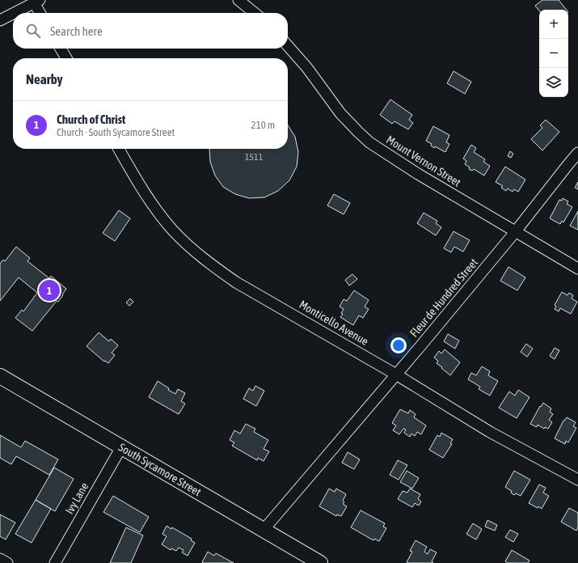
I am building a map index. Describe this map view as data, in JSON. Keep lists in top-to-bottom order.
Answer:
{
  "streets": {
    "main road": ["South Sycamore Street"],
    "street": [
      "Mount Vernon Street",
      "Fleur de Hundred Street",
      "Monticello Avenue",
      "Ivy Lane"
    ]
  },
  "crossings": [
    ["Mount Vernon Street", "Fleur de Hundred Street"],
    ["Fleur de Hundred Street", "Monticello Avenue"],
    ["Fleur de Hundred Street", "South Sycamore Street"],
    ["South Sycamore Street", "Ivy Lane"]
  ],
  "house_numbers": ["1511"],
  "page": {
    "map_buttons": ["+", "−"],
    "search": "Search here",
    "heading": "Nearby",
    "list": [
      {
        "mark": "1",
        "name": "Church of Christ",
        "note": "Church · South Sycamore Street",
        "value": "210 m"
      }
    ],
    "pins": "1"
  }
}
